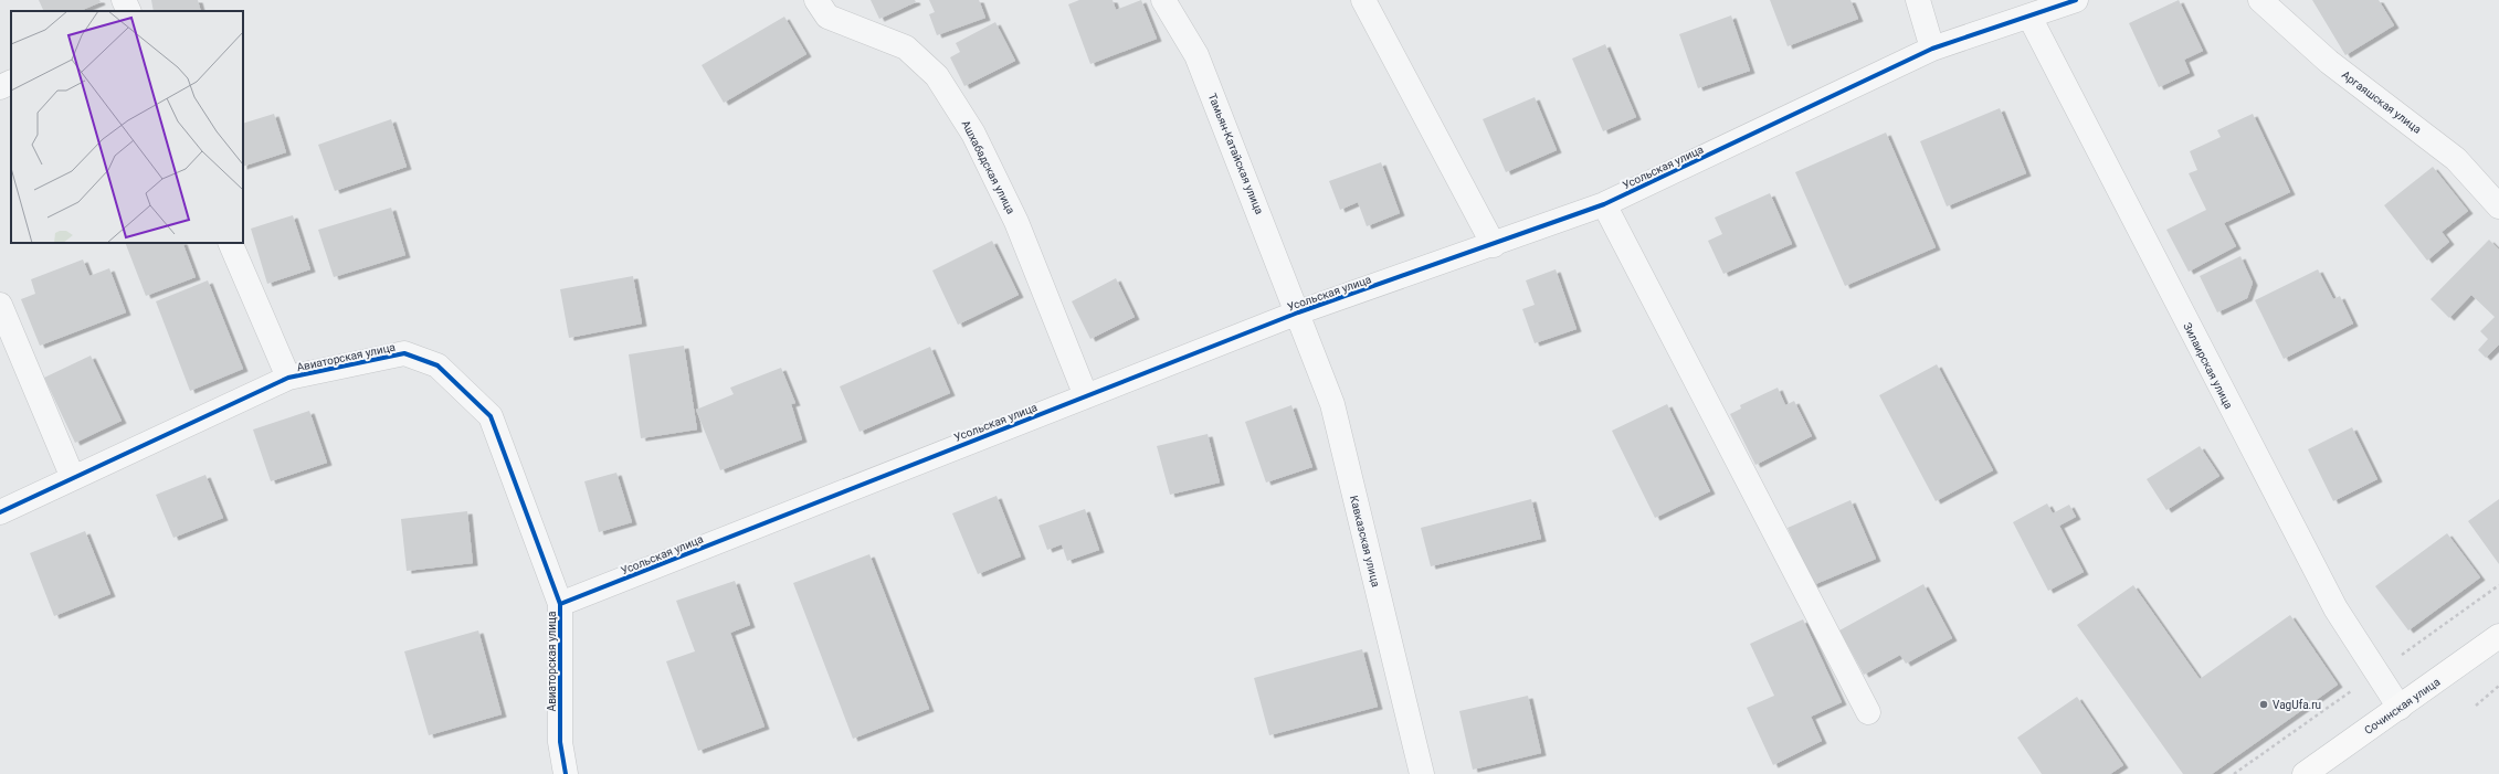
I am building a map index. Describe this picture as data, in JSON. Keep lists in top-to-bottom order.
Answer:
{
  "streets": {
    "main road": ["Сочинская улица"],
    "street": [
      "Аргаяшская улица",
      "Тамьян-Катайская улица",
      "Ашхабадская улица",
      "Усольская улица",
      "Авиаторская улица",
      "Зилаирская улица",
      "Кавказская улица"
    ]
  },
  "crossings": [
    ["Тамьян-Катайская улица", "Усольская улица"],
    ["Тамьян-Катайская улица", "Кавказская улица"],
    ["Ашхабадская улица", "Усольская улица"],
    ["Усольская улица", "Авиаторская улица"],
    ["Усольская улица", "Зилаирская улица"],
    ["Усольская улица", "Кавказская улица"],
    ["Зилаирская улица", "Сочинская улица"]
  ],
  "places": ["VagUfa.ru"]
}
